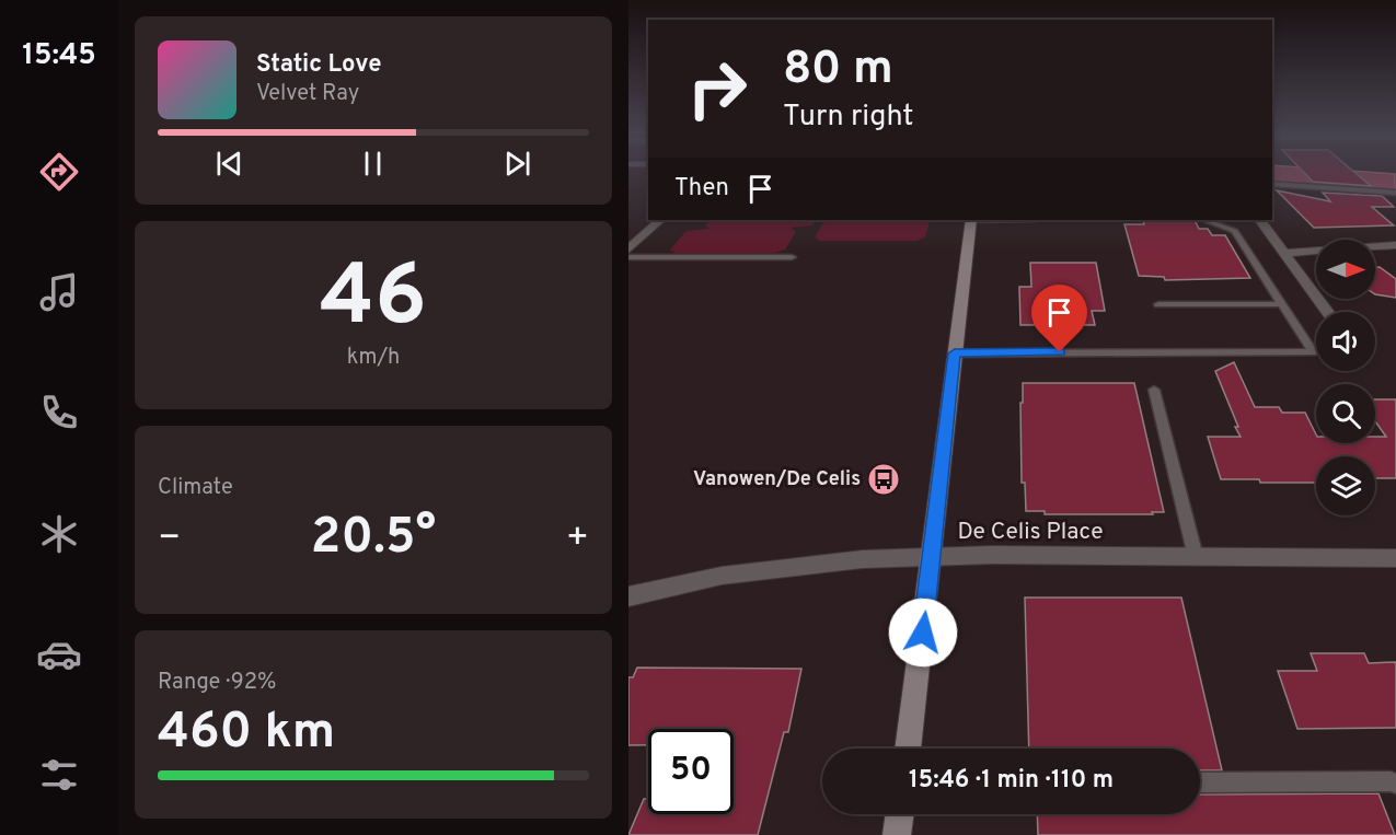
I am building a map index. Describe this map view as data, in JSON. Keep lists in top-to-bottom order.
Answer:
{
  "streets": {
    "street": ["De Celis Place"]
  },
  "places": {
    "bus stop": ["Vanowen/De Celis"]
  },
  "north": "right",
  "page": {
    "tabs": "15:45",
    "turn": ["80 m", "Turn right"],
    "song": ["Static Love", "Velvet Ray"],
    "then": "Then",
    "tile": [
      ["46", "km/h"],
      "Climate",
      ["Range · 92%", "460 km"]
    ],
    "heat": ["−", "20.5°", "+"],
    "limit": "50",
    "trip": "15:46 · 1 min · 110 m"
  }
}
